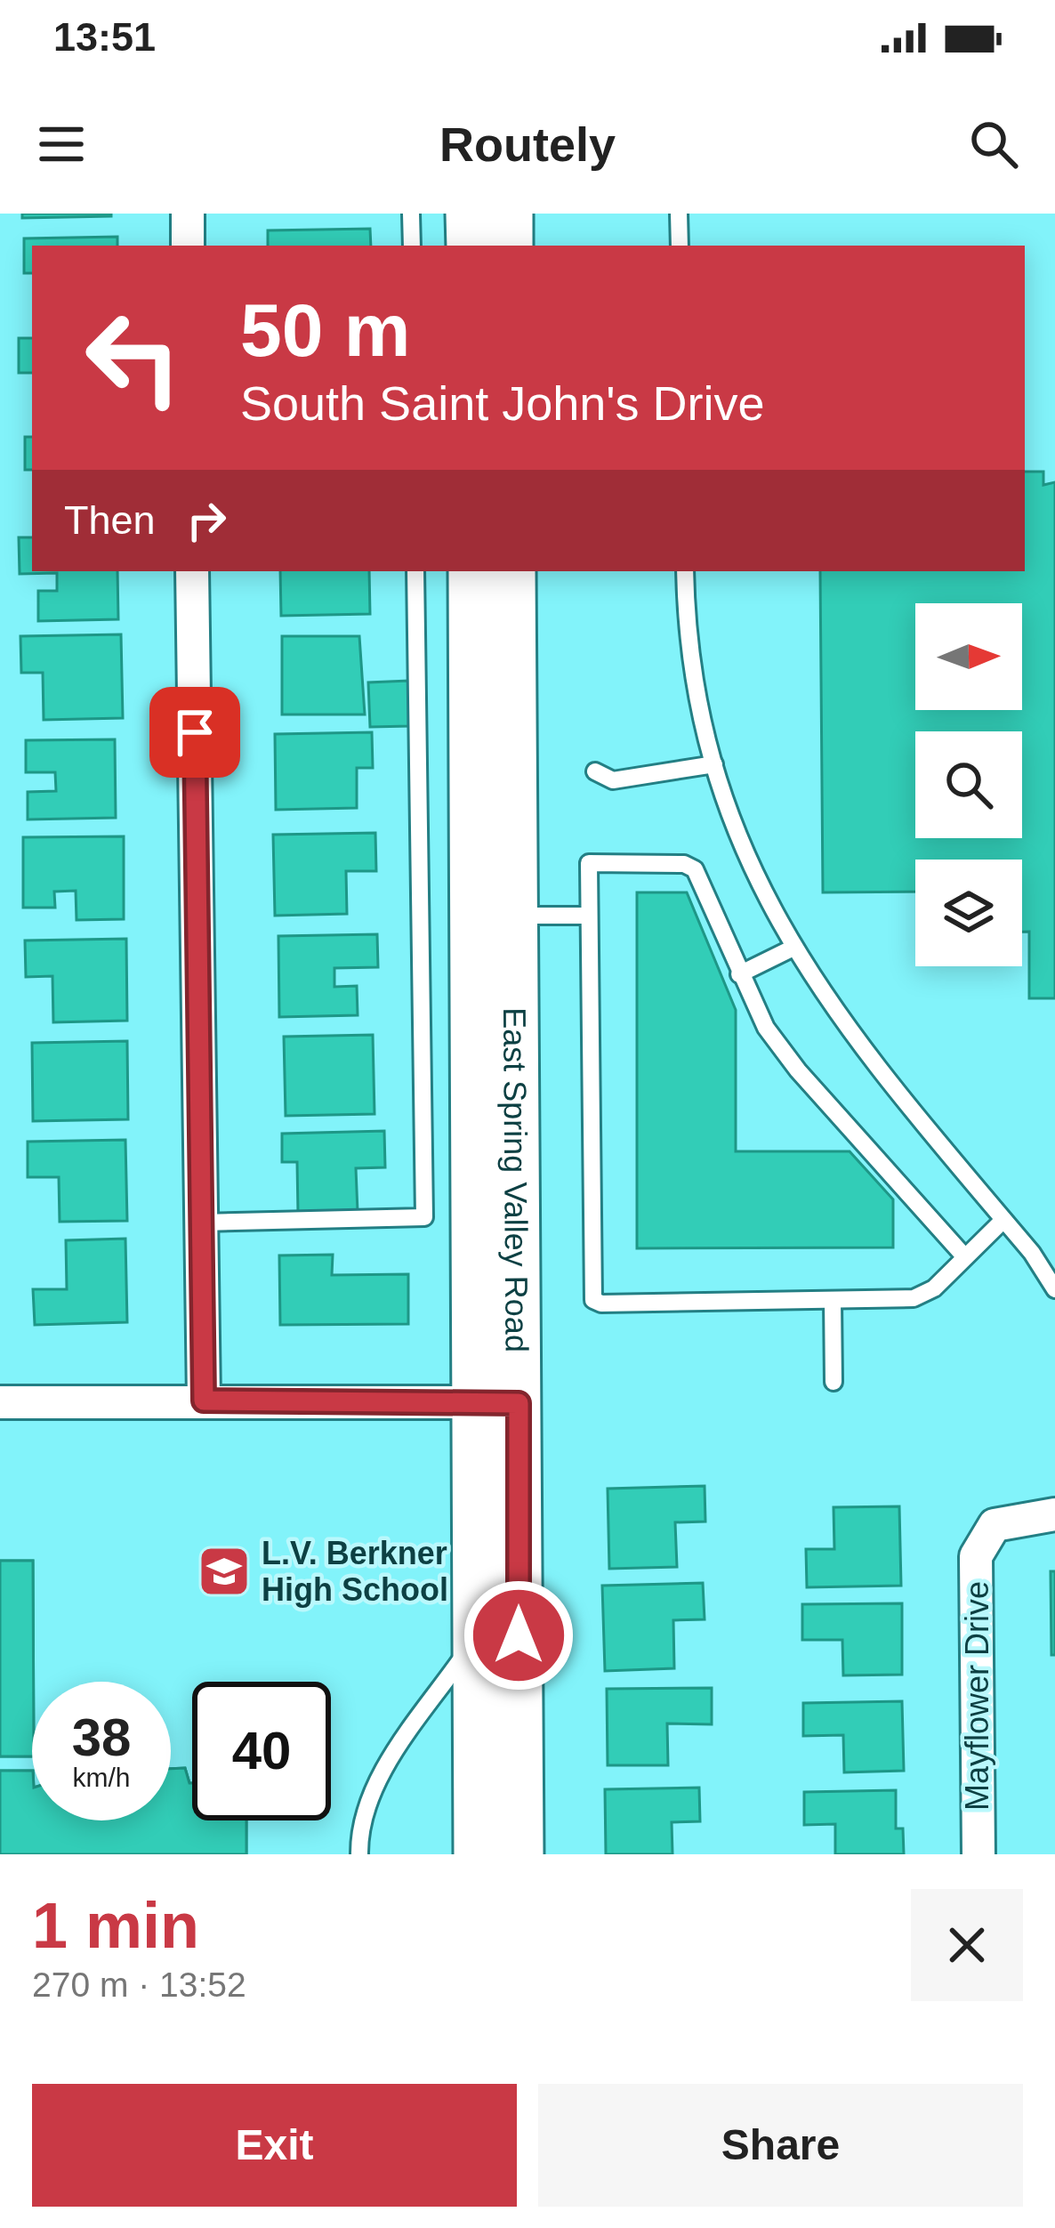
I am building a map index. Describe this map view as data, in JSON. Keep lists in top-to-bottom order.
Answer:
{
  "streets": {
    "street": ["East Spring Valley Road", "Mayflower Drive"]
  },
  "places": {
    "school or university": ["L.V. Berkner High School"]
  },
  "north": "right",
  "page": {
    "status": "13:51",
    "header": "Routely",
    "turn": ["50 m", "South Saint John's Drive"],
    "then": "Then",
    "speed": "38 km/h",
    "limit": "40",
    "heading": ["1 min", "270 m · 13:52"],
    "buttons": ["Exit", "Share"]
  }
}
